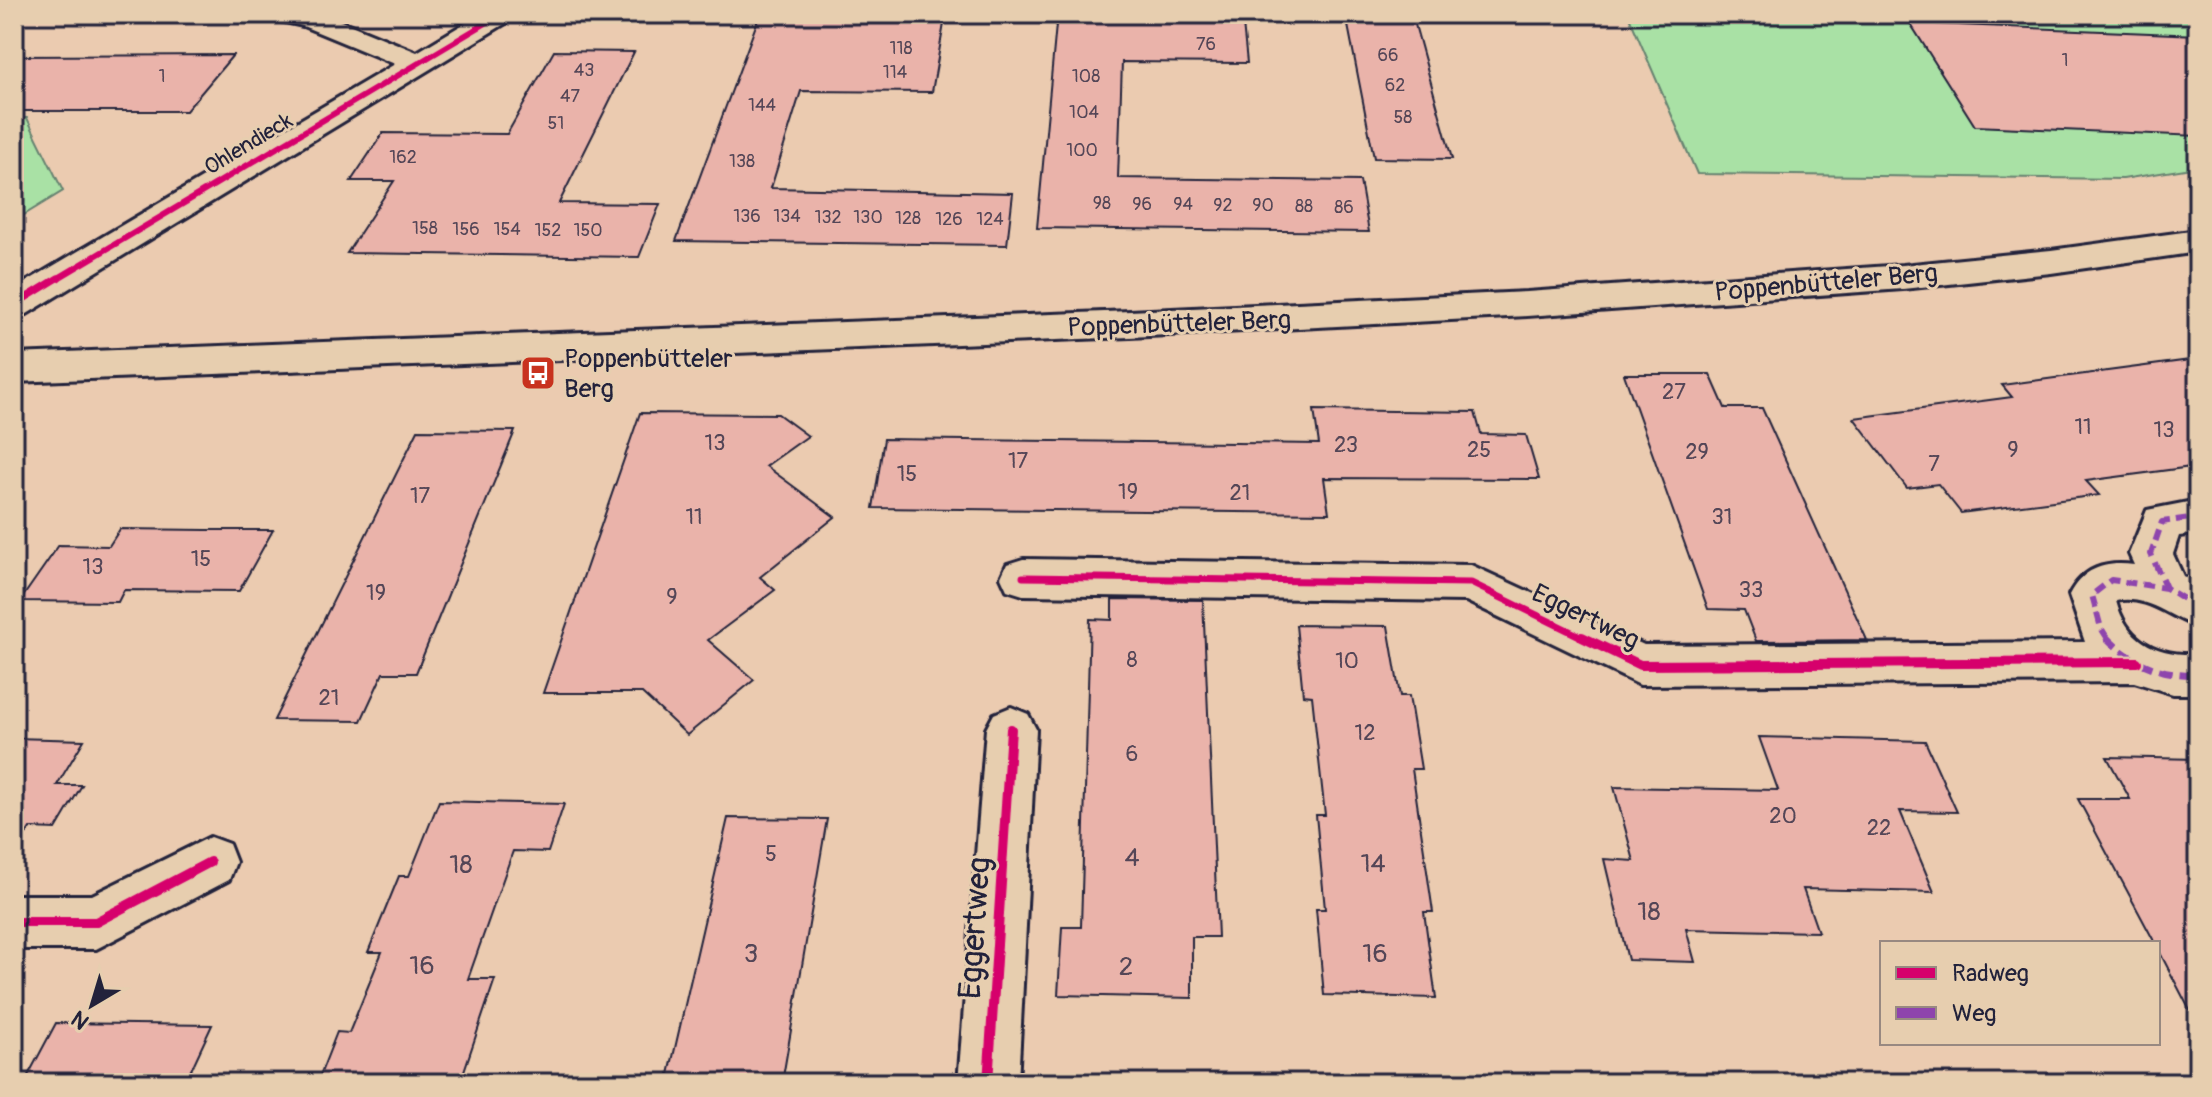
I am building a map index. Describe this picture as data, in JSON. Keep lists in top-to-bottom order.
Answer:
{
  "streets": {
    "street": ["Ohlendieck", "Poppenbütteler Berg", "Eggertweg"]
  },
  "places": {
    "bus stop": ["Poppenbütteler Berg"]
  },
  "house_numbers": [
    "76",
    "118",
    "66",
    "1",
    "43",
    "114",
    "1",
    "108",
    "62",
    "47",
    "144",
    "104",
    "58",
    "51",
    "100",
    "162",
    "138",
    "98",
    "96",
    "94",
    "92",
    "90",
    "88",
    "86",
    "136",
    "134",
    "132",
    "130",
    "128",
    "126",
    "124",
    "158",
    "156",
    "154",
    "152",
    "150",
    "27",
    "11",
    "13",
    "13",
    "23",
    "25",
    "9",
    "29",
    "17",
    "7",
    "15",
    "19",
    "21",
    "17",
    "11",
    "31",
    "15",
    "13",
    "33",
    "19",
    "9",
    "8",
    "10",
    "21",
    "12",
    "6",
    "20",
    "22",
    "5",
    "4",
    "14",
    "18",
    "18",
    "3",
    "16",
    "16",
    "2"
  ],
  "legend": ["Radweg", "Weg"],
  "north": "bottom left"
}
